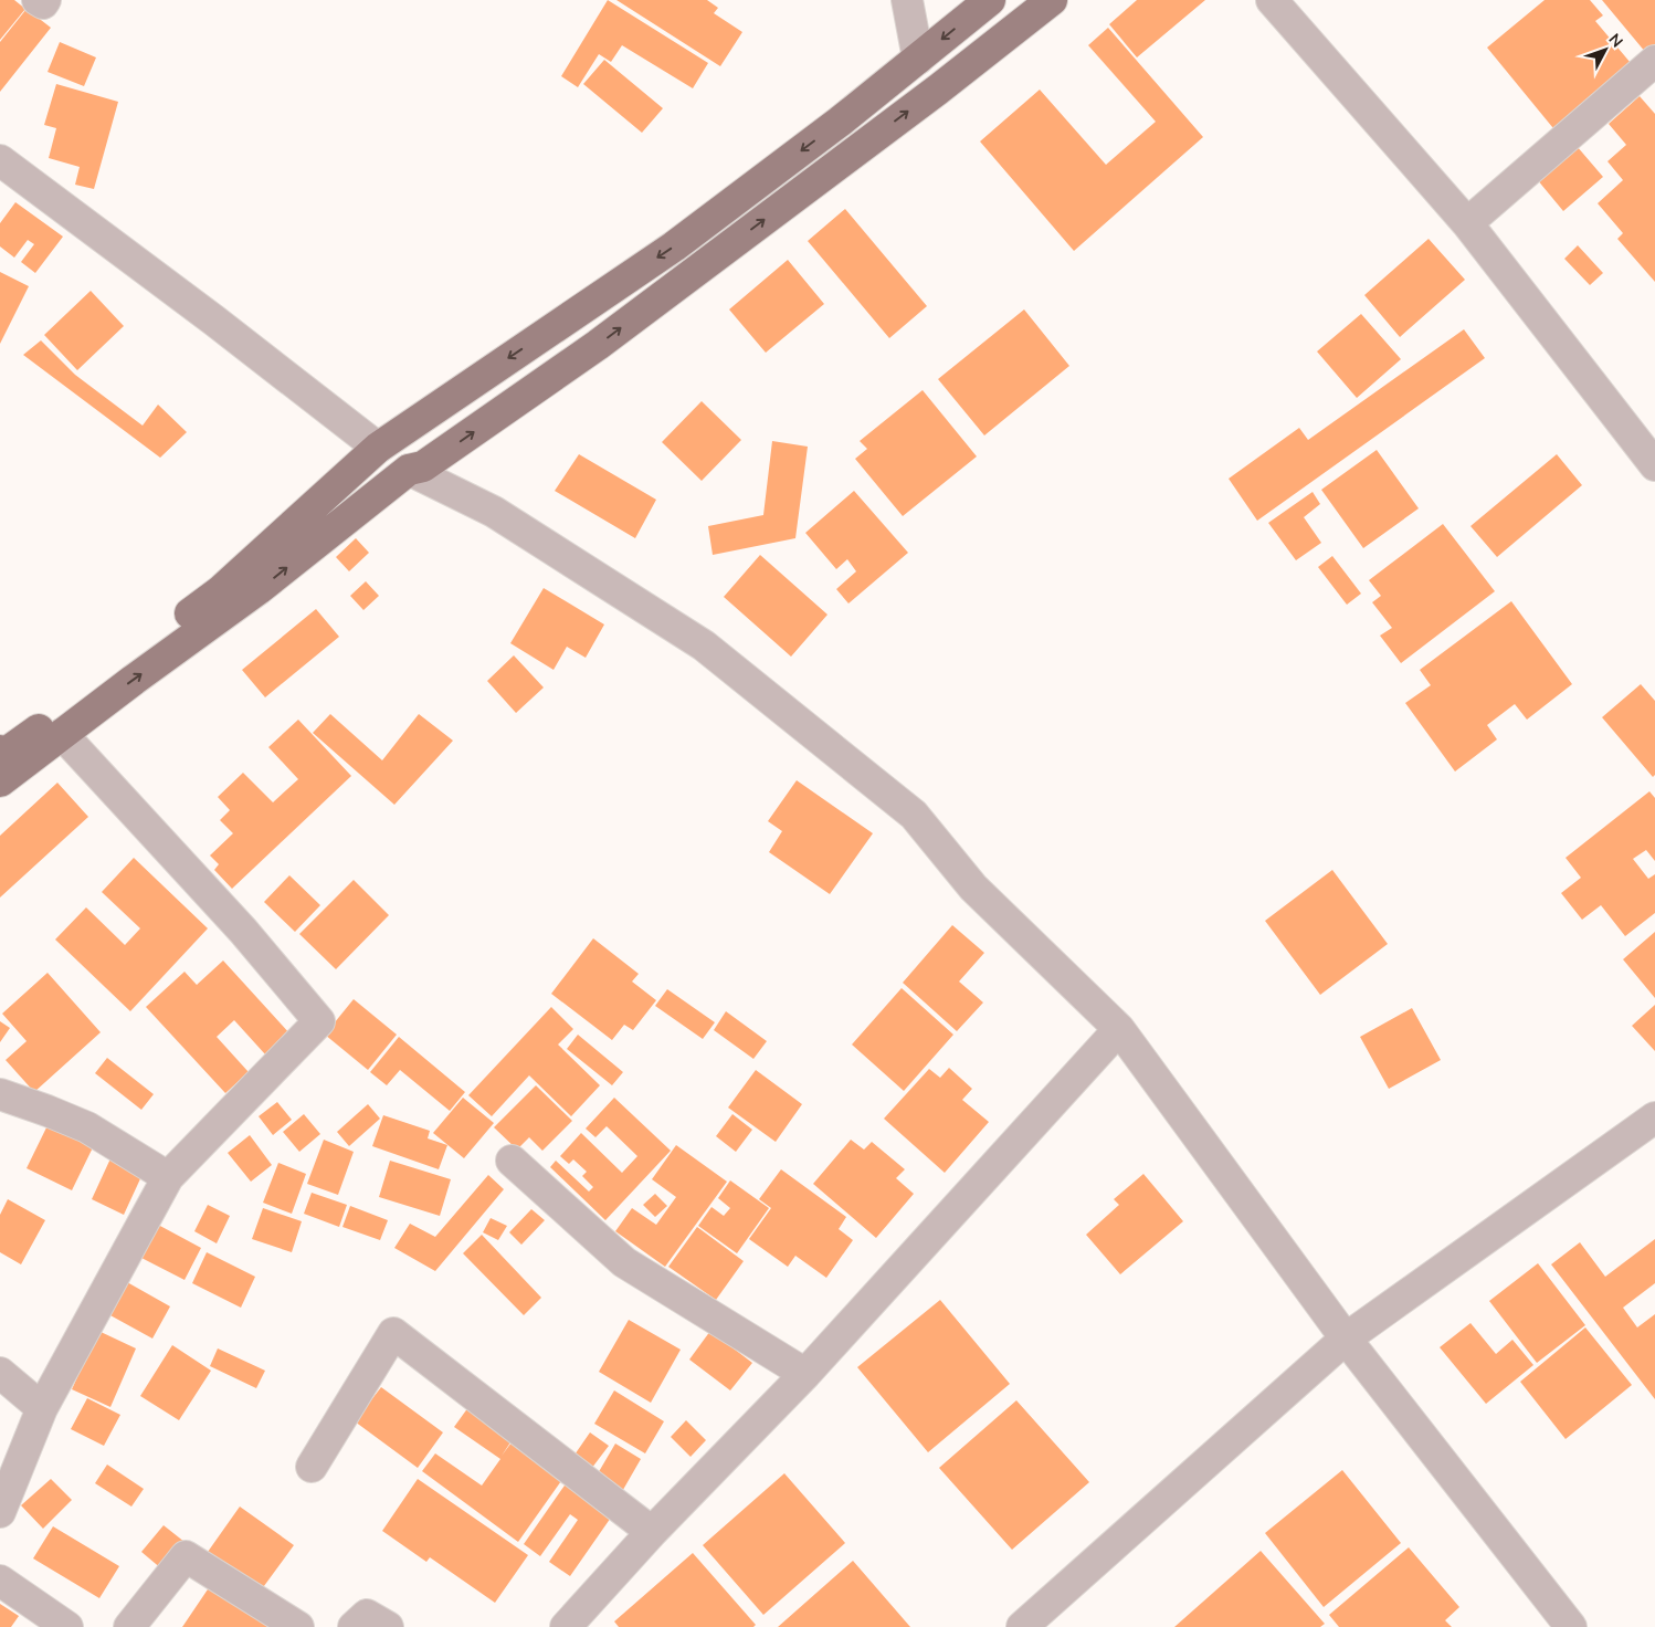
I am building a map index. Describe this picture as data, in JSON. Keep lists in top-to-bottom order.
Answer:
{
  "north": "top right"
}
